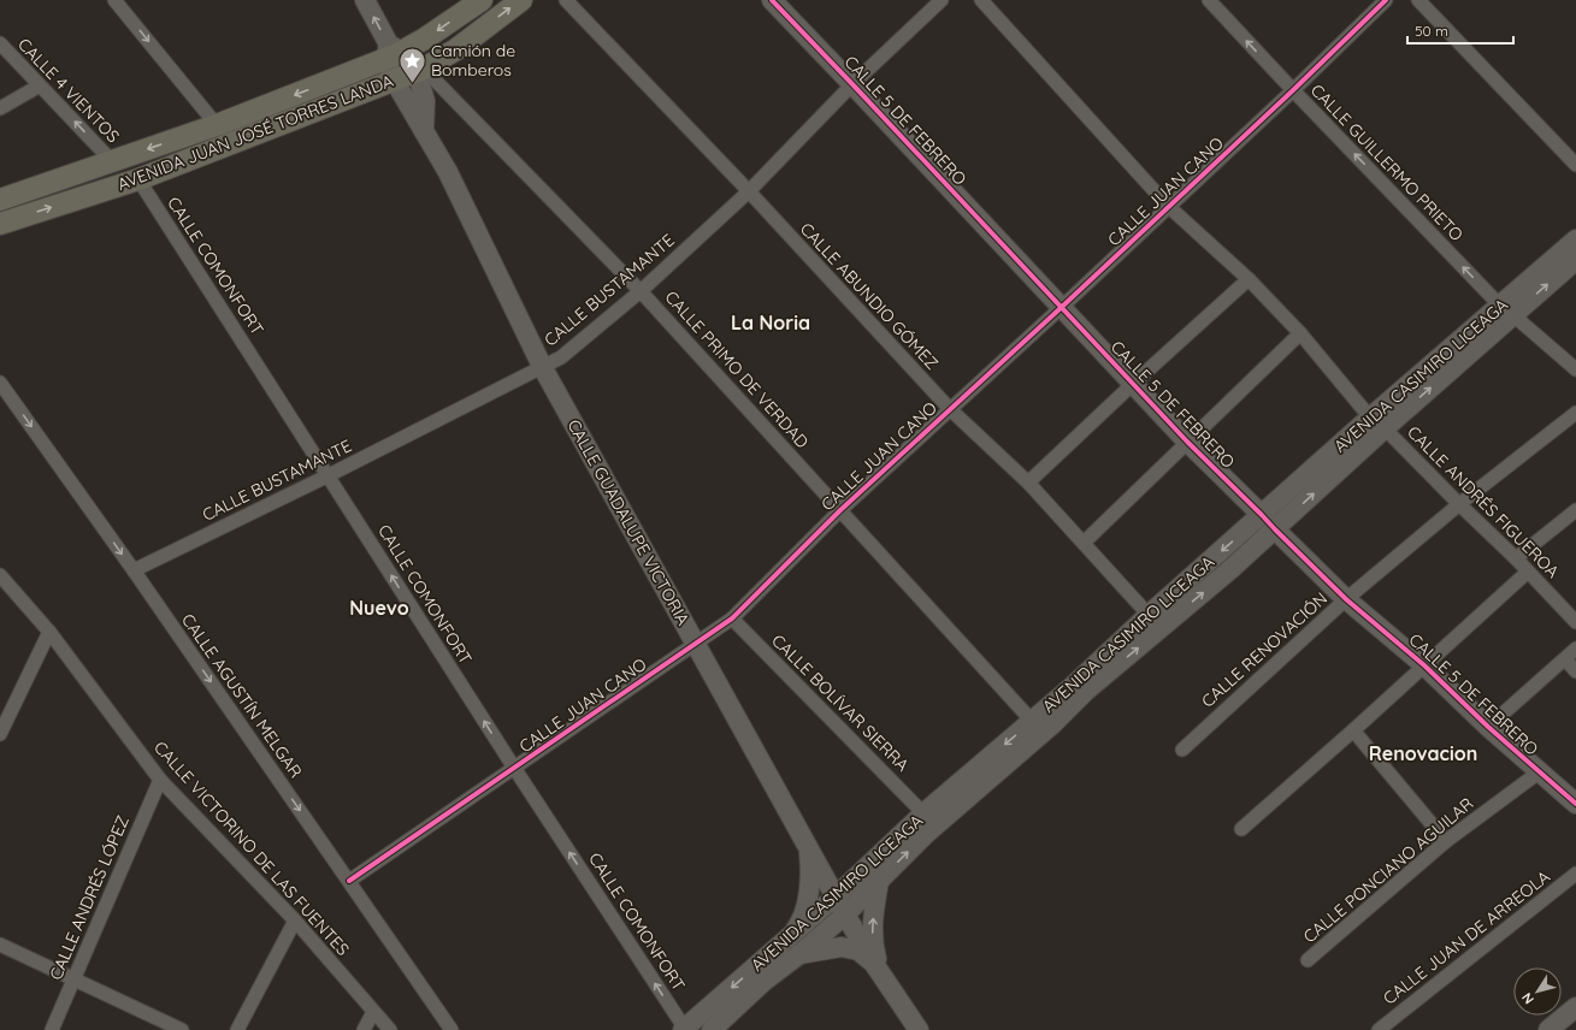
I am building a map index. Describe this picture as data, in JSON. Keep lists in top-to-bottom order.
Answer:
{
  "streets": {
    "main road": ["AVENIDA JUAN JOSÉ TORRES LANDA"],
    "street": [
      "CALLE 4 VIENTOS",
      "CALLE 5 DE FEBRERO",
      "CALLE GUILLERMO PRIETO",
      "CALLE JUAN CANO",
      "CALLE COMONFORT",
      "CALLE BUSTAMANTE",
      "CALLE ABUNDIO GÓMEZ",
      "CALLE PRIMO DE VERDAD",
      "AVENIDA CASIMIRO LICEAGA",
      "CALLE ANDRÉS FIGUEROA",
      "CALLE GUADALUPE VICTORIA",
      "CALLE RENOVACIÓN",
      "CALLE AGUSTÍN MELGAR",
      "CALLE BOLÍVAR SIERRA",
      "CALLE VICTORINO DE LAS FUENTES",
      "CALLE PONCIANO AGUILAR",
      "CALLE ANDRÉS LÓPEZ",
      "CALLE JUAN DE ARREOLA"
    ]
  },
  "crossings": [
    ["CALLE 4 VIENTOS", "AVENIDA JUAN JOSÉ TORRES LANDA"],
    ["CALLE 5 DE FEBRERO", "CALLE JUAN CANO"],
    ["CALLE 5 DE FEBRERO", "CALLE BUSTAMANTE"],
    ["CALLE 5 DE FEBRERO", "AVENIDA CASIMIRO LICEAGA"],
    ["CALLE 5 DE FEBRERO", "CALLE RENOVACIÓN"],
    ["CALLE 5 DE FEBRERO", "CALLE PONCIANO AGUILAR"],
    ["AVENIDA JUAN JOSÉ TORRES LANDA", "CALLE COMONFORT"],
    ["AVENIDA JUAN JOSÉ TORRES LANDA", "CALLE PRIMO DE VERDAD"],
    ["AVENIDA JUAN JOSÉ TORRES LANDA", "CALLE GUADALUPE VICTORIA"],
    ["CALLE GUILLERMO PRIETO", "CALLE JUAN CANO"],
    ["CALLE GUILLERMO PRIETO", "AVENIDA CASIMIRO LICEAGA"],
    ["CALLE JUAN CANO", "CALLE COMONFORT"],
    ["CALLE JUAN CANO", "CALLE ABUNDIO GÓMEZ"],
    ["CALLE JUAN CANO", "CALLE PRIMO DE VERDAD"],
    ["CALLE JUAN CANO", "CALLE ANDRÉS FIGUEROA"],
    ["CALLE JUAN CANO", "CALLE GUADALUPE VICTORIA"],
    ["CALLE JUAN CANO", "CALLE AGUSTÍN MELGAR"],
    ["CALLE JUAN CANO", "CALLE BOLÍVAR SIERRA"],
    ["CALLE COMONFORT", "CALLE BUSTAMANTE"],
    ["CALLE COMONFORT", "AVENIDA CASIMIRO LICEAGA"],
    ["CALLE BUSTAMANTE", "CALLE ABUNDIO GÓMEZ"],
    ["CALLE BUSTAMANTE", "CALLE PRIMO DE VERDAD"],
    ["CALLE BUSTAMANTE", "CALLE GUADALUPE VICTORIA"],
    ["CALLE BUSTAMANTE", "CALLE AGUSTÍN MELGAR"],
    ["CALLE ABUNDIO GÓMEZ", "AVENIDA CASIMIRO LICEAGA"],
    ["CALLE PRIMO DE VERDAD", "AVENIDA CASIMIRO LICEAGA"],
    ["AVENIDA CASIMIRO LICEAGA", "CALLE ANDRÉS FIGUEROA"],
    ["AVENIDA CASIMIRO LICEAGA", "CALLE GUADALUPE VICTORIA"],
    ["AVENIDA CASIMIRO LICEAGA", "CALLE BOLÍVAR SIERRA"],
    ["CALLE ANDRÉS FIGUEROA", "CALLE RENOVACIÓN"],
    ["CALLE VICTORINO DE LAS FUENTES", "CALLE ANDRÉS LÓPEZ"]
  ],
  "one_way": ["CALLE GUILLERMO PRIETO", "CALLE COMONFORT", "CALLE AGUSTÍN MELGAR"],
  "districts": ["La Noria", "Nuevo", "Renovacion"],
  "places": {
    "place": ["Camión de Bomberos"]
  },
  "scale_bar": "50 m",
  "north": "bottom left"
}
